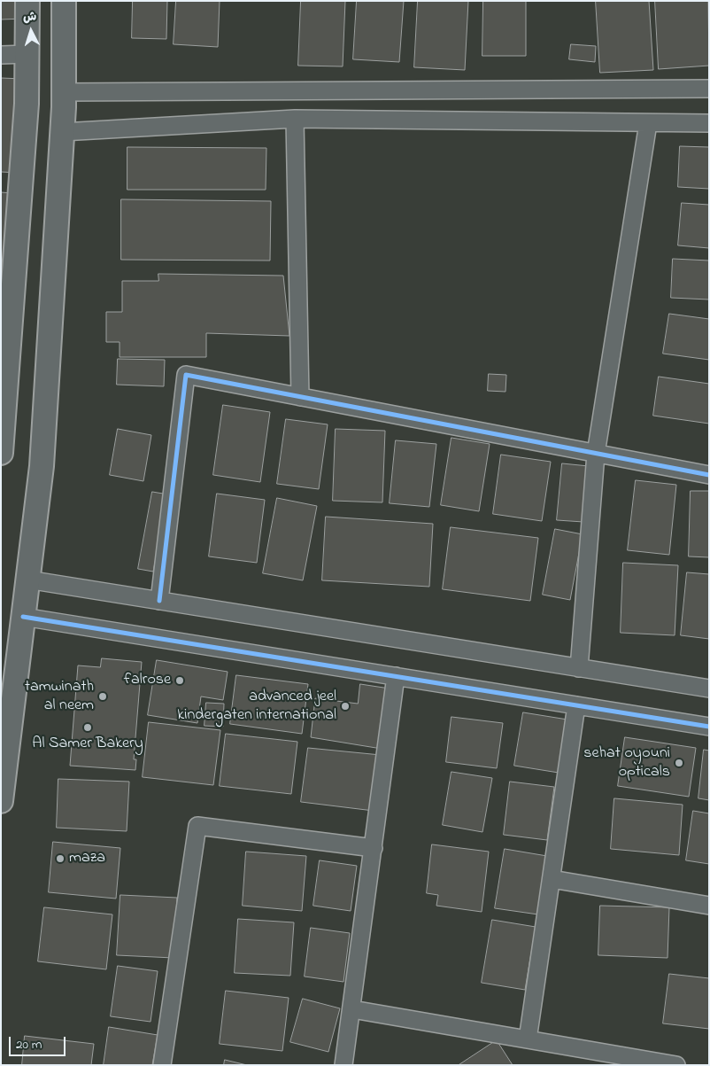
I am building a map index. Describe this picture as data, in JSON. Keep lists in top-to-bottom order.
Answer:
{
  "places": [
    "falrose",
    "tamwinath al neem",
    "advanced jeel kindergaten international",
    "Al Samer Bakery",
    "sehat oyouni opticals",
    "maza"
  ],
  "scale_bar": "20 m",
  "north": "top"
}
